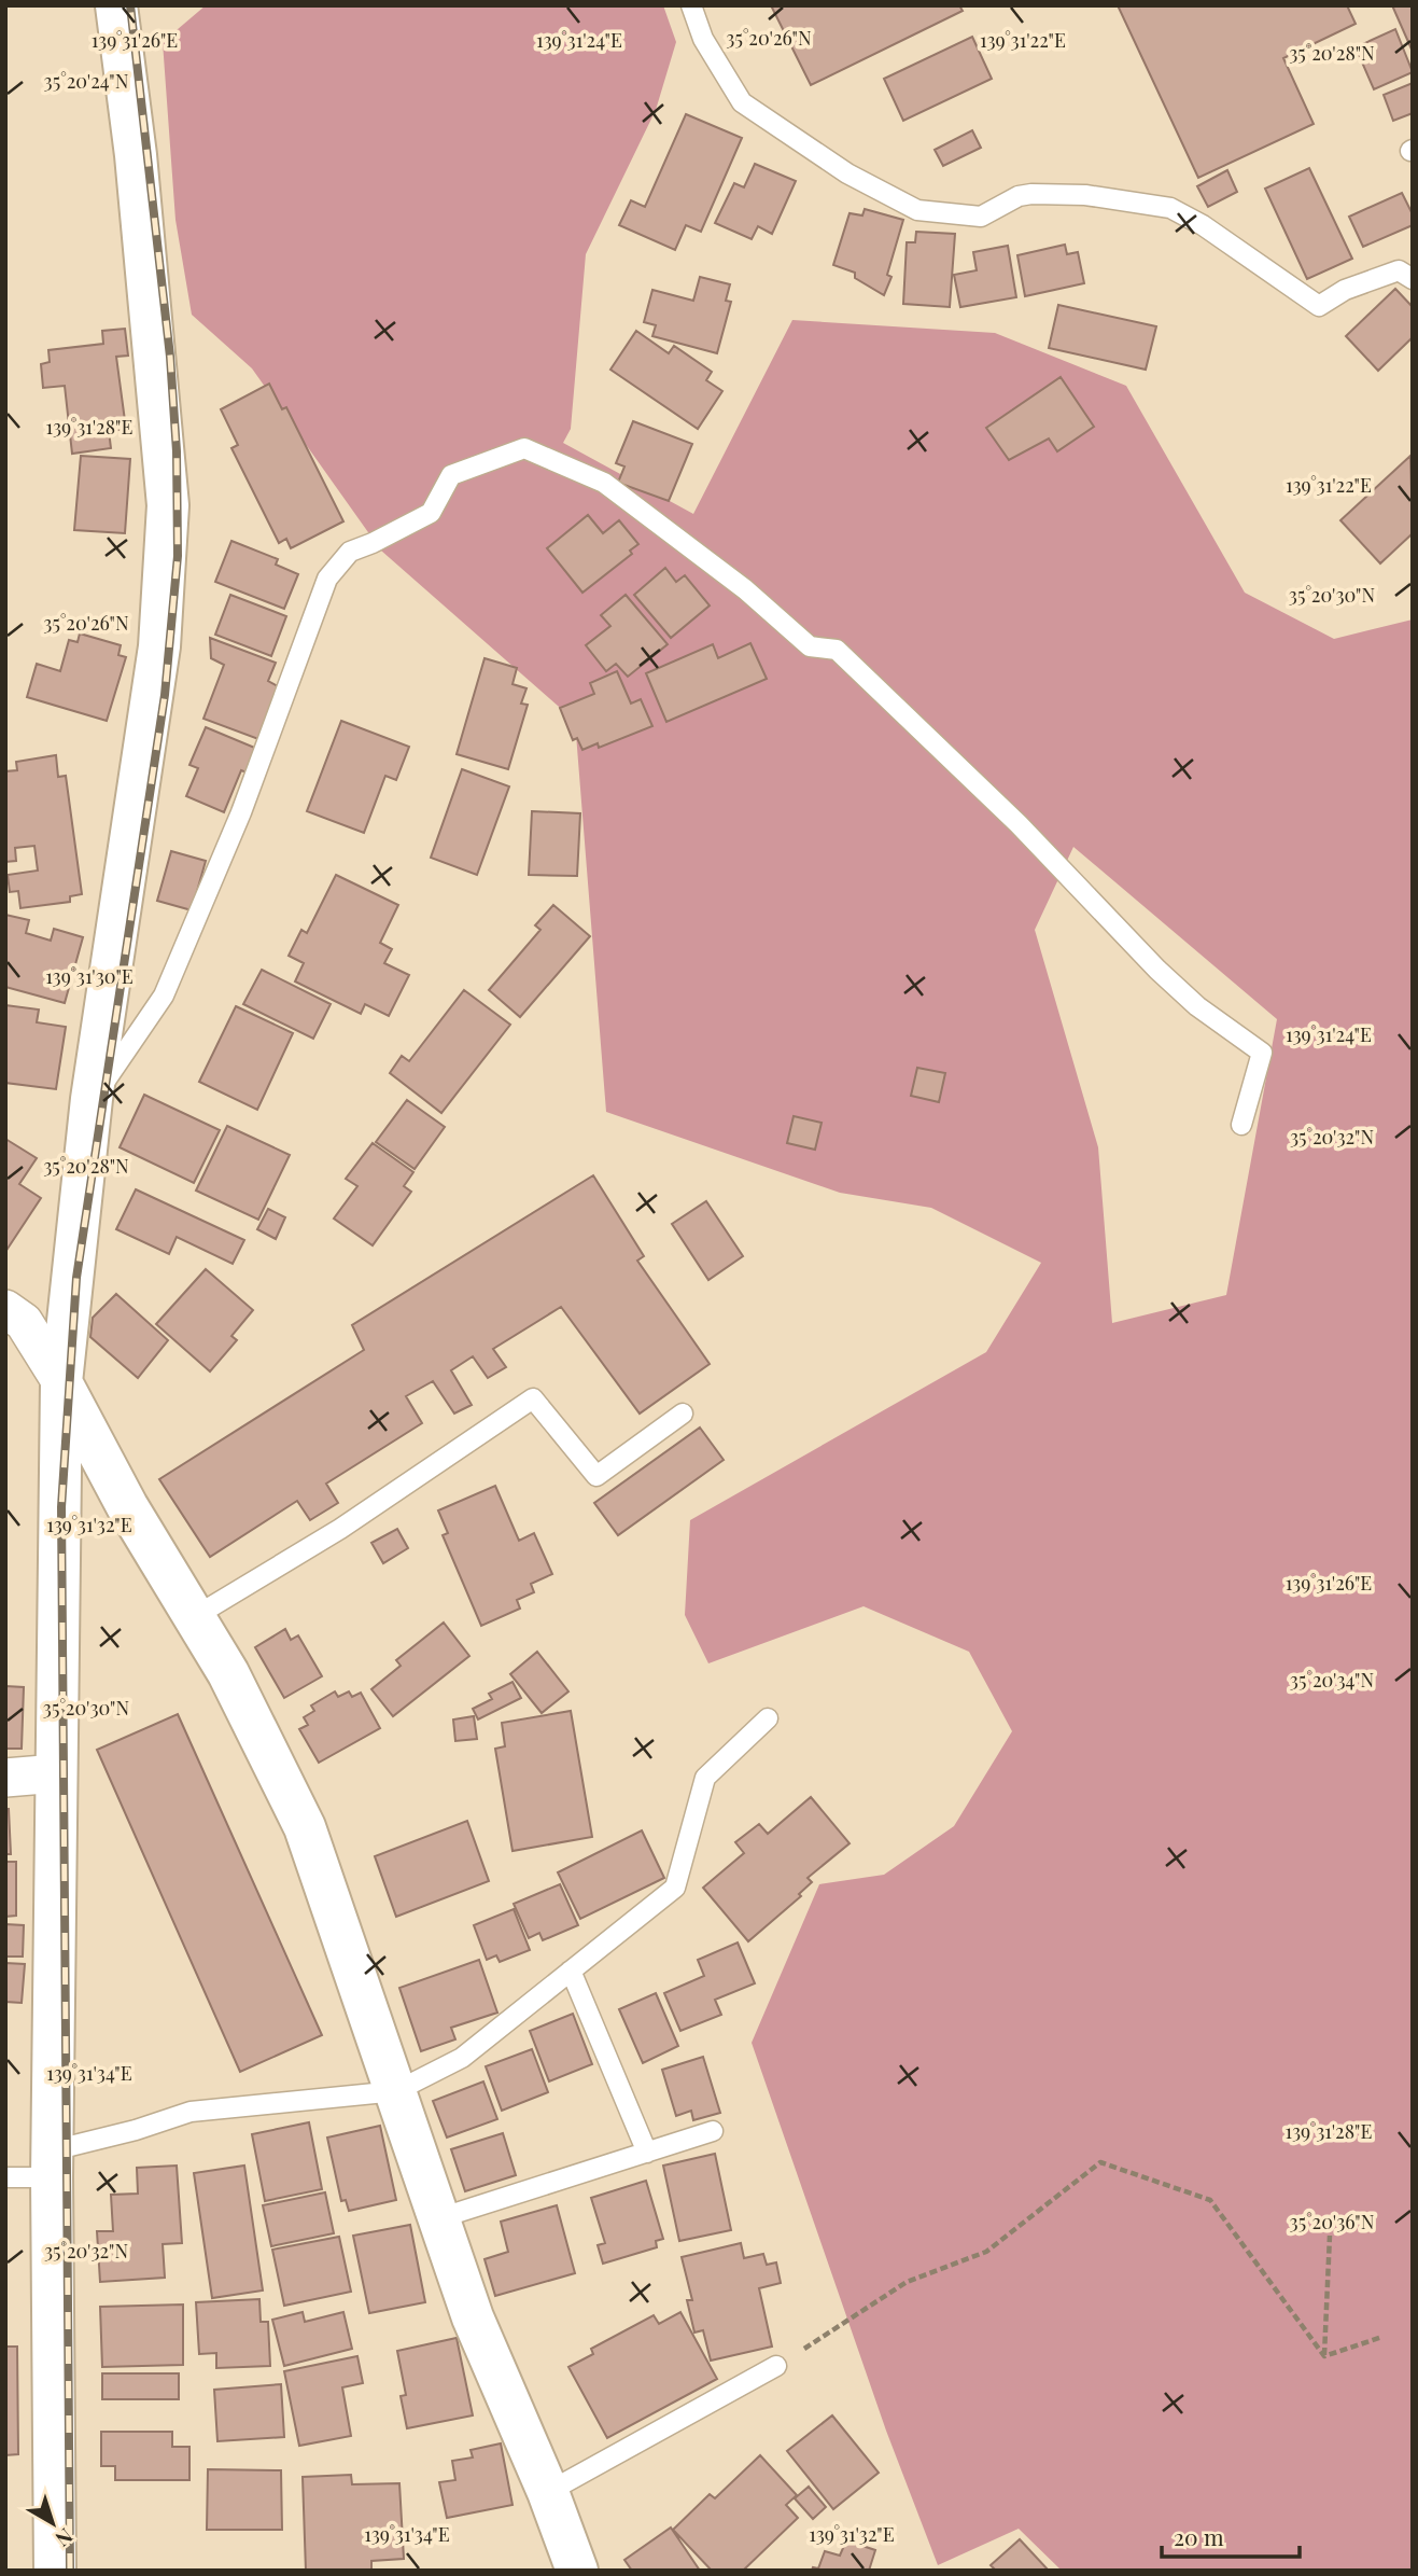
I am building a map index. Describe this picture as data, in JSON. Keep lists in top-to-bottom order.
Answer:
{
  "scale_bar": "20 m",
  "north": "bottom right",
  "coordinates": [
    "35°20'26\"N",
    "139°31'26\"E",
    "139°31'24\"E",
    "139°31'22\"E",
    "35°20'28\"N",
    "35°20'24\"N",
    "139°31'28\"E",
    "35°20'30\"N",
    "139°31'30\"E",
    "35°20'32\"N",
    "139°31'32\"E",
    "35°20'34\"N",
    "139°31'34\"E",
    "35°20'36\"N"
  ]
}
